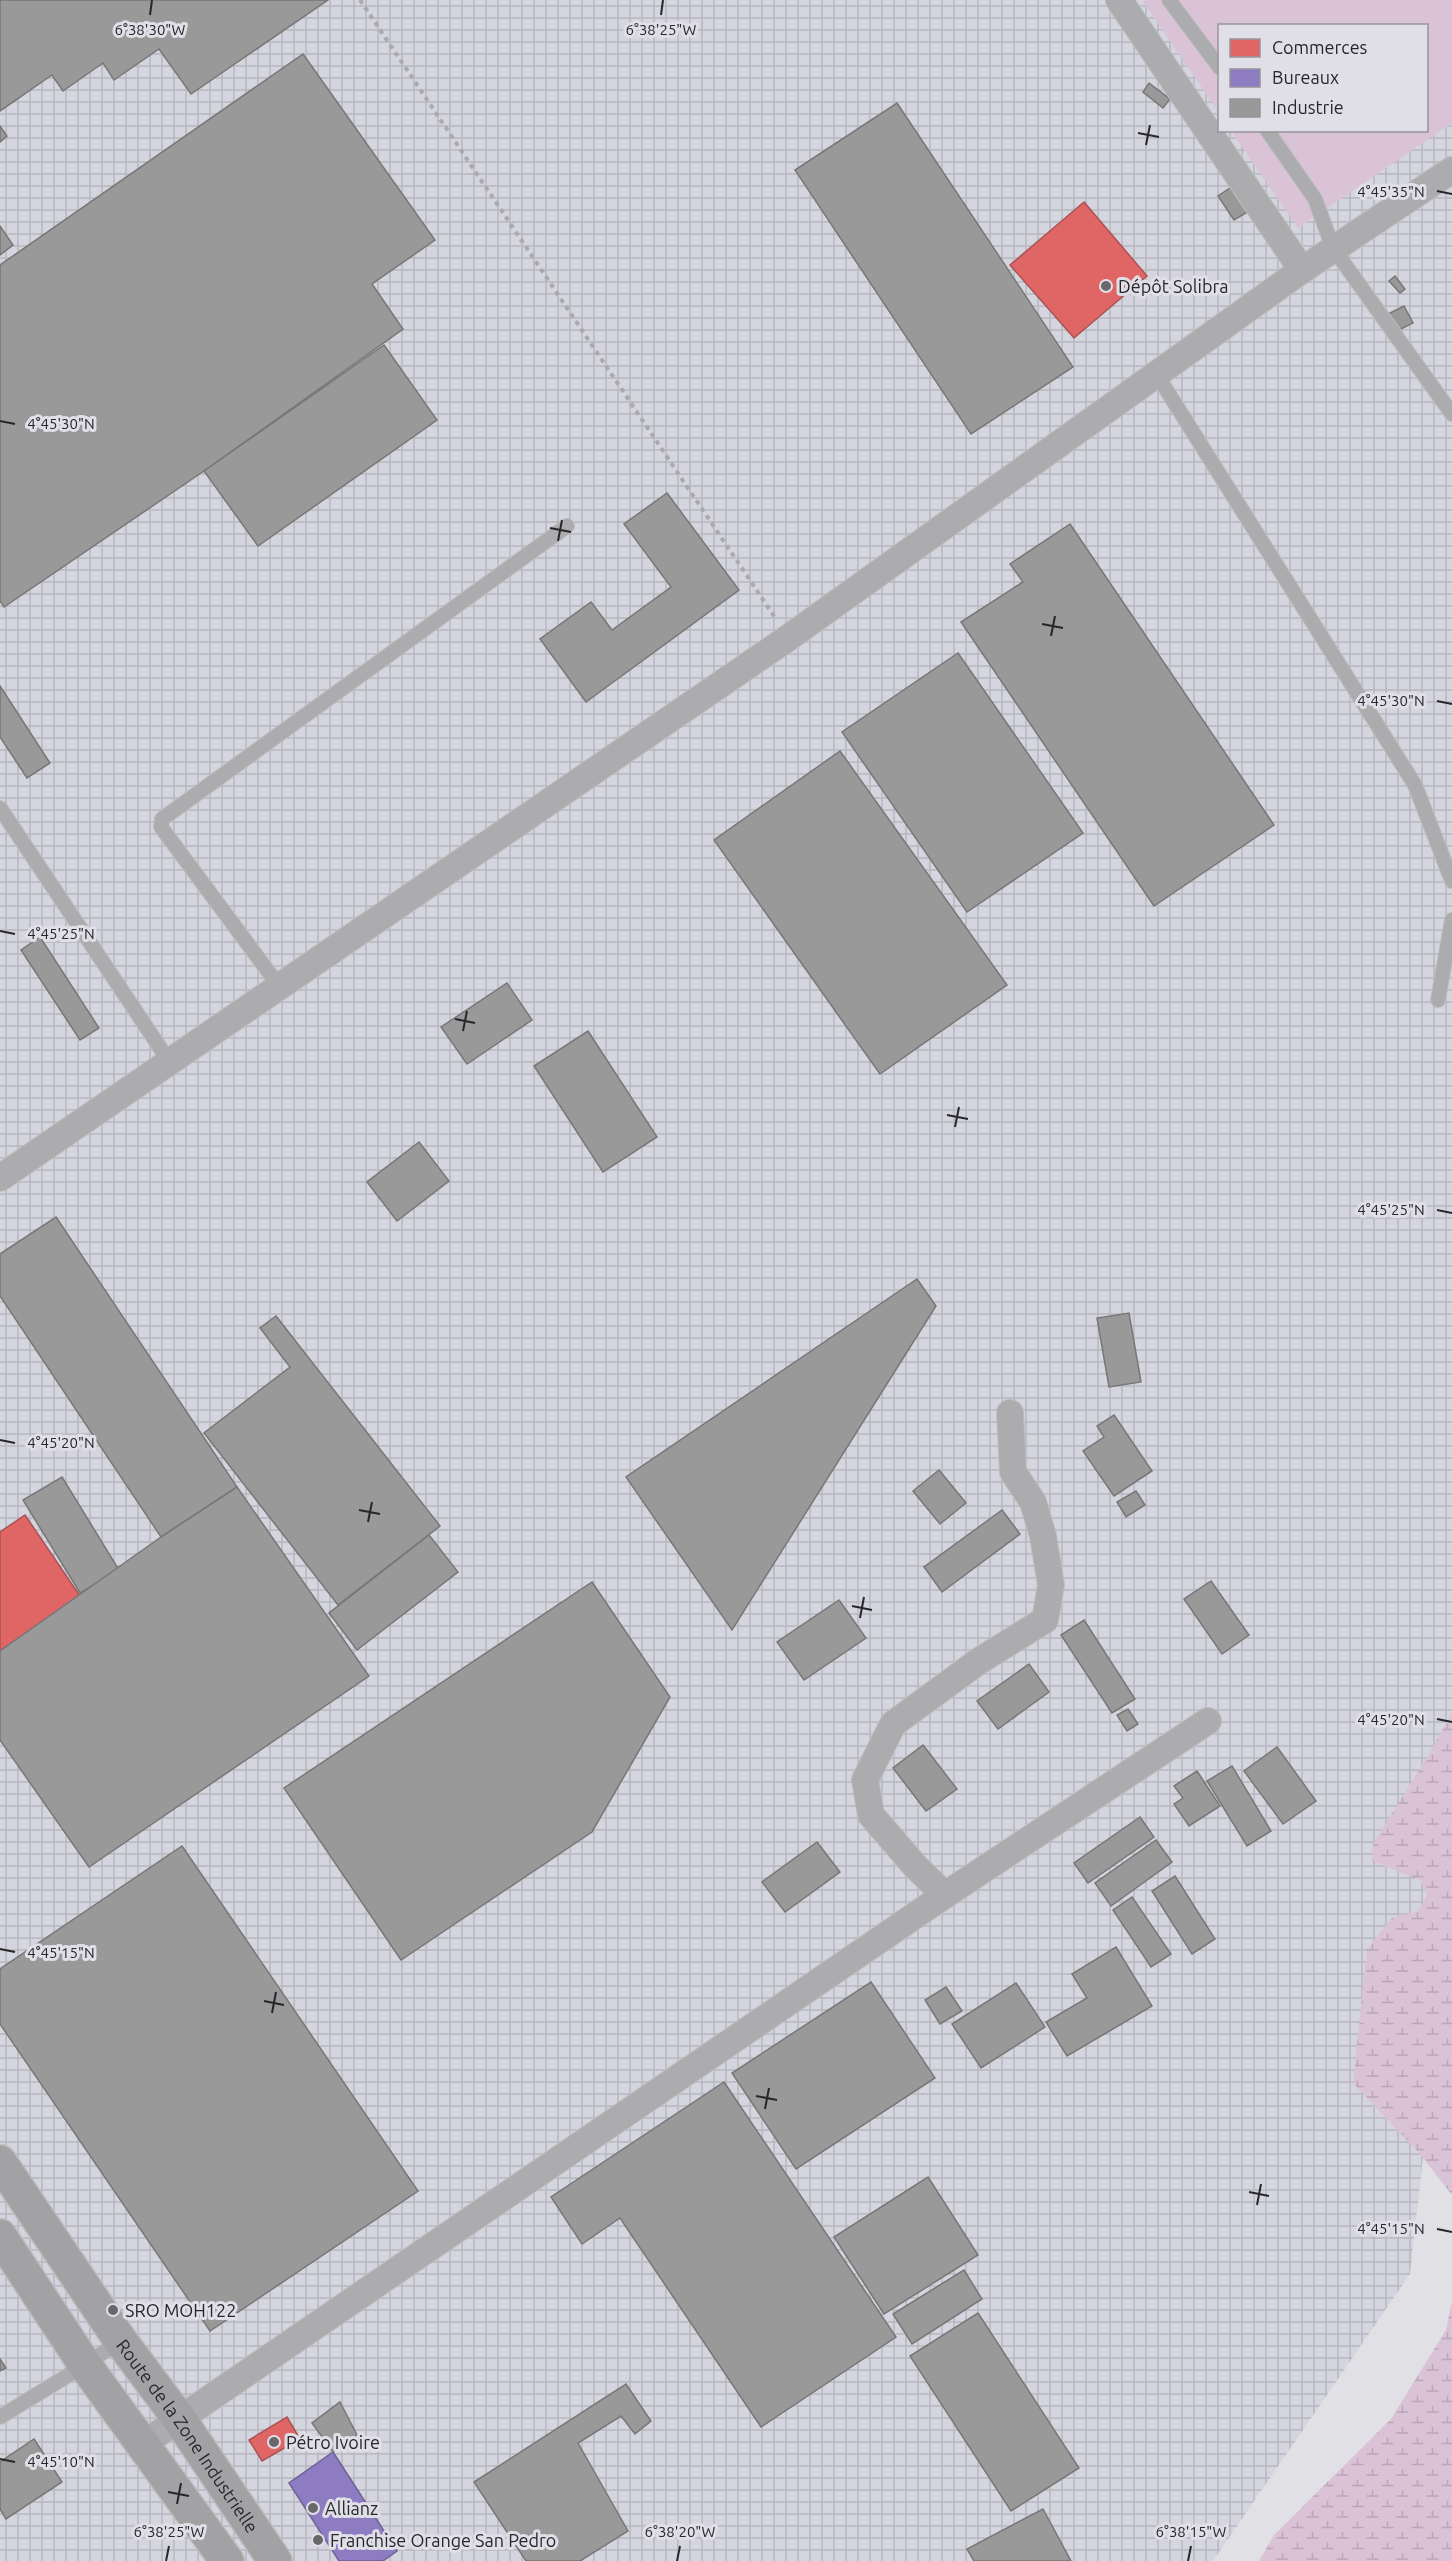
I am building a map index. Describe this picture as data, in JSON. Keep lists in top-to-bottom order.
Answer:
{
  "streets": {
    "main road": ["Route de la Zone Industrielle"]
  },
  "places": [
    "Dépôt Solibra",
    "SRO MOH122",
    "Pétro Ivoire",
    "Allianz",
    "Franchise Orange San Pedro"
  ],
  "legend": ["Commerces", "Bureaux", "Industrie"],
  "coordinates": [
    "6°38'25\"W",
    "6°38'30\"W",
    "4°45'35\"N",
    "4°45'30\"N",
    "4°45'25\"N",
    "4°45'20\"N",
    "4°45'15\"N",
    "4°45'10\"N",
    "6°38'20\"W",
    "6°38'15\"W"
  ]
}
